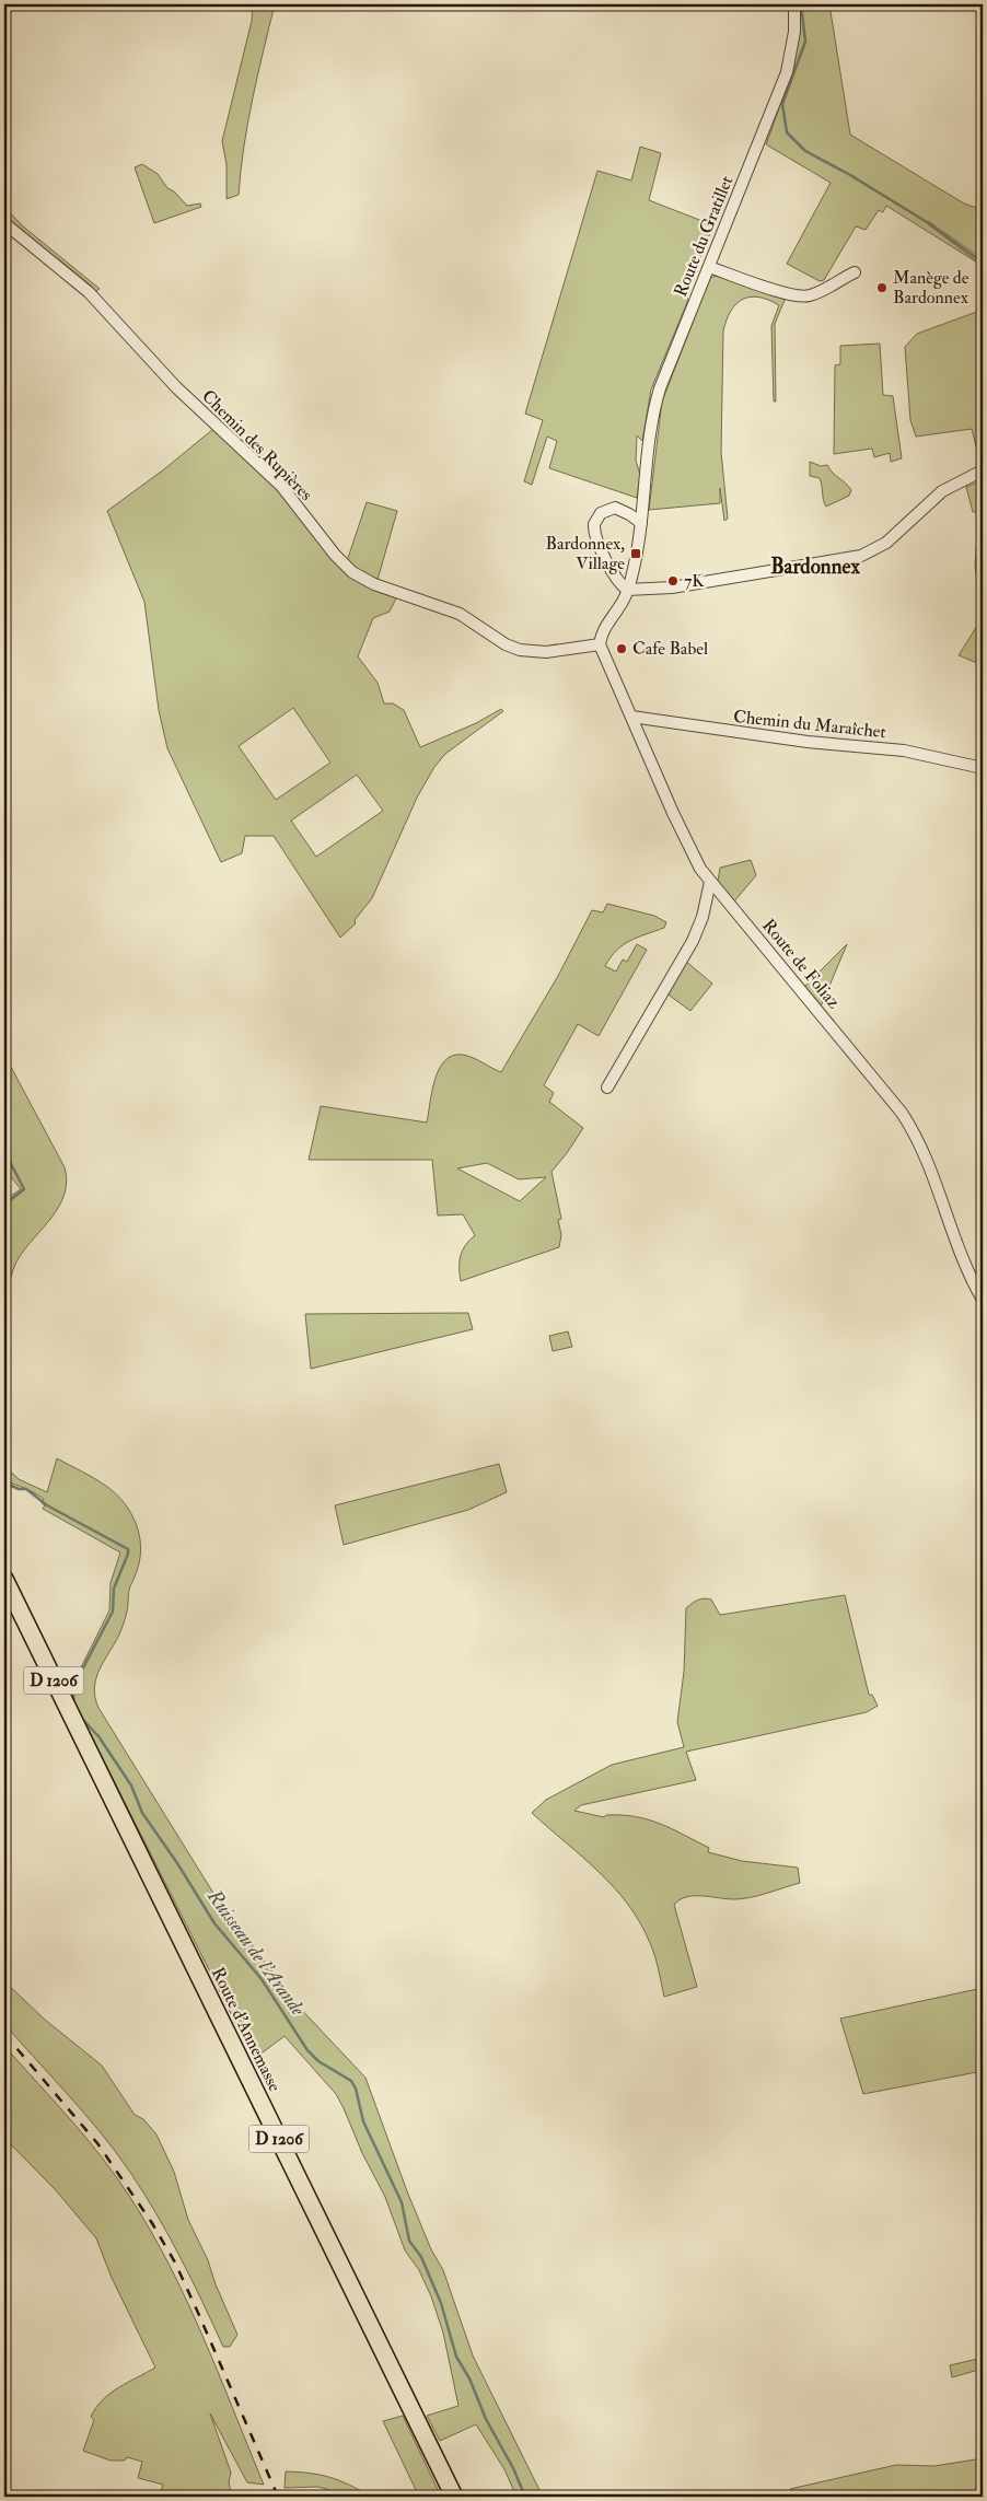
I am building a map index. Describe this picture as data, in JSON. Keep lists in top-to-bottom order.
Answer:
{
  "streets": {
    "main road": ["D 1206", "Route d'Annemasse"],
    "street": [
      "Route du Gratillet",
      "Chemin des Rupières",
      "Chemin du Maraîchet",
      "Route de Foliaz"
    ]
  },
  "crossings": [
    ["Route du Gratillet", "Chemin des Rupières"],
    ["Route du Gratillet", "Route de Foliaz"],
    ["Chemin des Rupières", "Route de Foliaz"],
    ["Chemin du Maraîchet", "Route de Foliaz"]
  ],
  "districts": ["Bardonnex"],
  "water": ["Ruisseau de l'Arande"],
  "places": {
    "other": ["Manège de Bardonnex", "7K", "Cafe Babel"],
    "transit": ["Bardonnex, Village"]
  }
}
